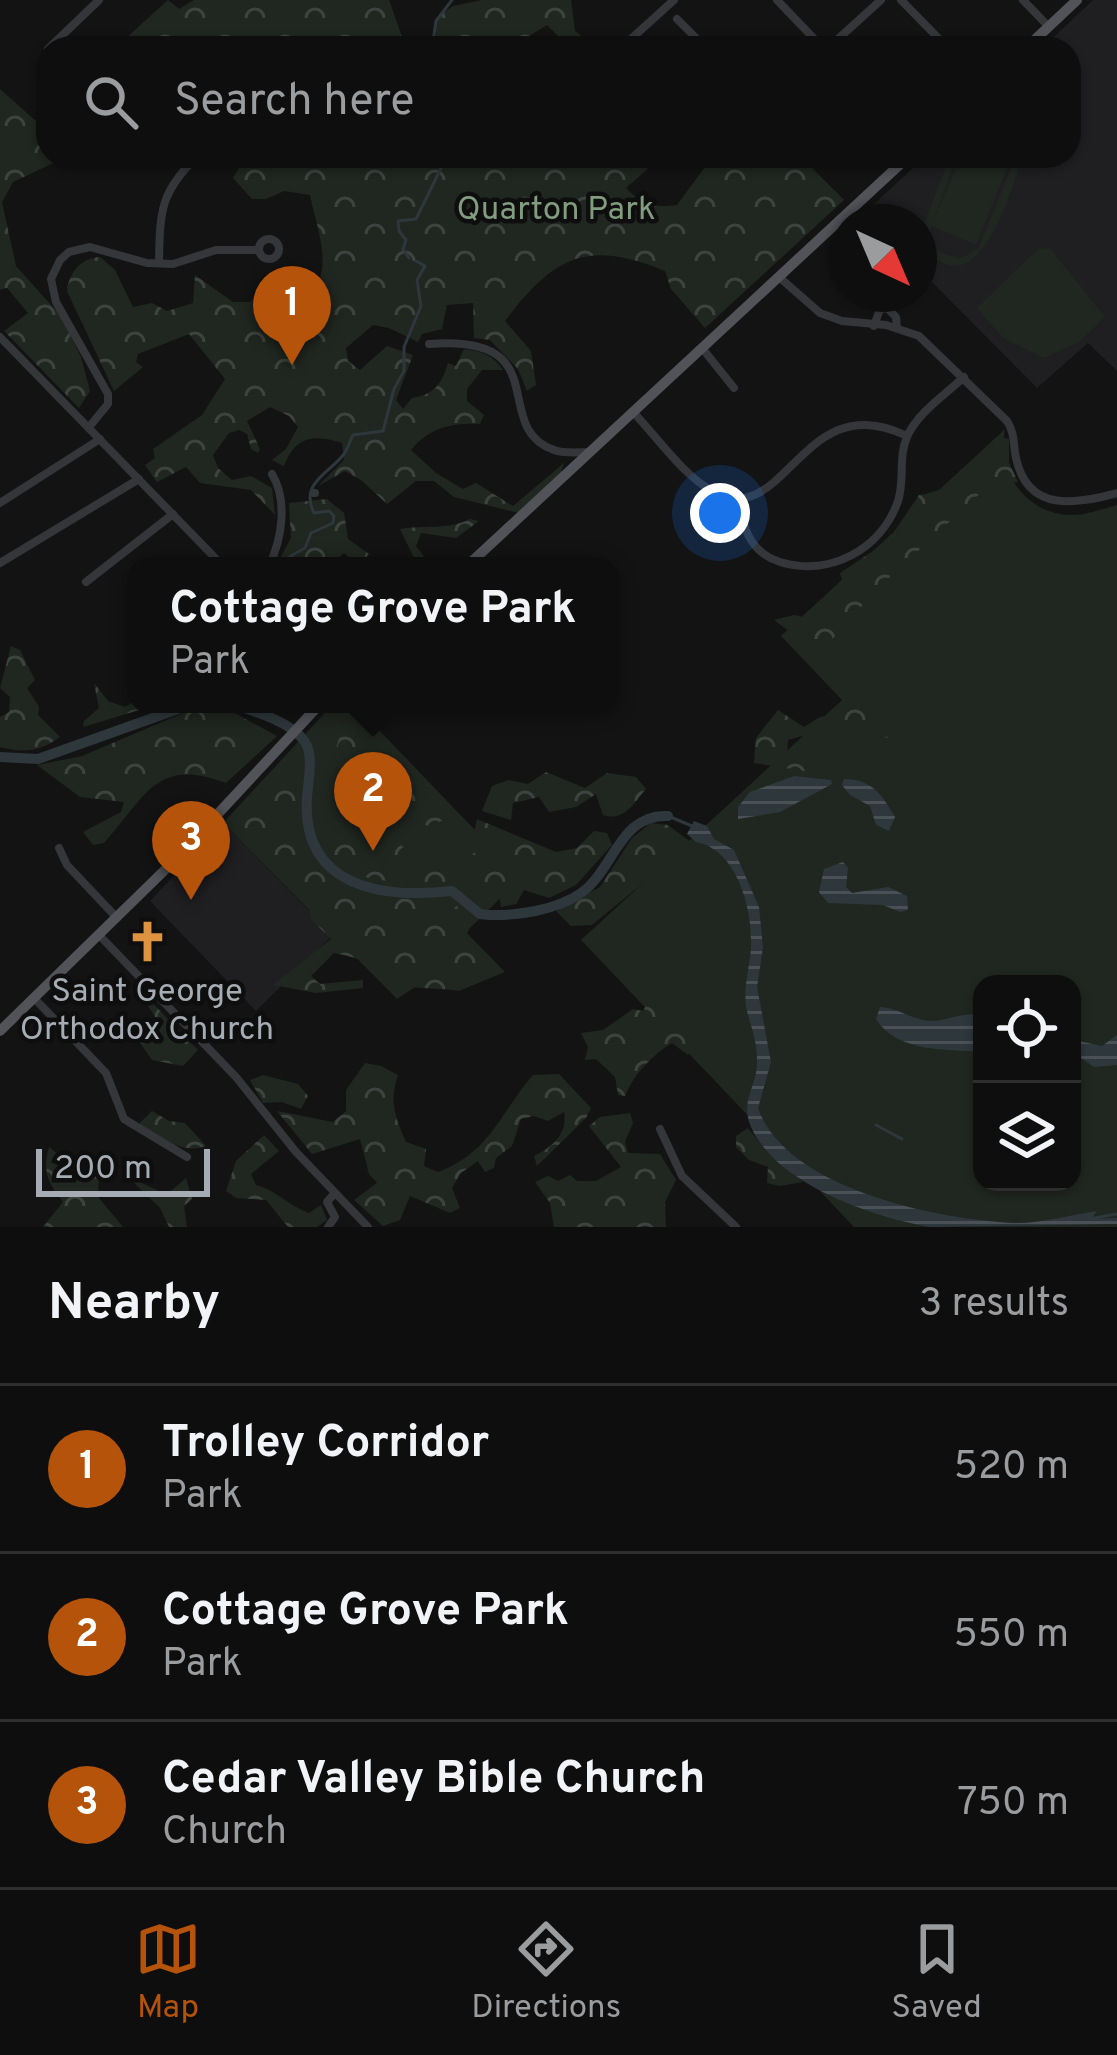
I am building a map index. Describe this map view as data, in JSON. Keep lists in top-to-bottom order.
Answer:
{
  "parks": ["Quarton Park"],
  "places": {
    "church": ["Saint George Orthodox Church"]
  },
  "scale_bar": "200 m",
  "north": "bottom right",
  "page": {
    "search": "Search here",
    "pins": ["1", "2", "3"],
    "popup": ["Cottage Grove Park", "Park"],
    "scale": "200 m",
    "heading": ["Nearby", "3 results"],
    "list": [
      {
        "mark": "1",
        "name": "Trolley Corridor",
        "note": "Park",
        "value": "520 m"
      },
      {
        "mark": "2",
        "name": "Cottage Grove Park",
        "note": "Park",
        "value": "550 m"
      },
      {
        "mark": "3",
        "name": "Cedar Valley Bible Church",
        "note": "Church",
        "value": "750 m"
      }
    ],
    "nav": ["Map", "Directions", "Saved"]
  }
}
